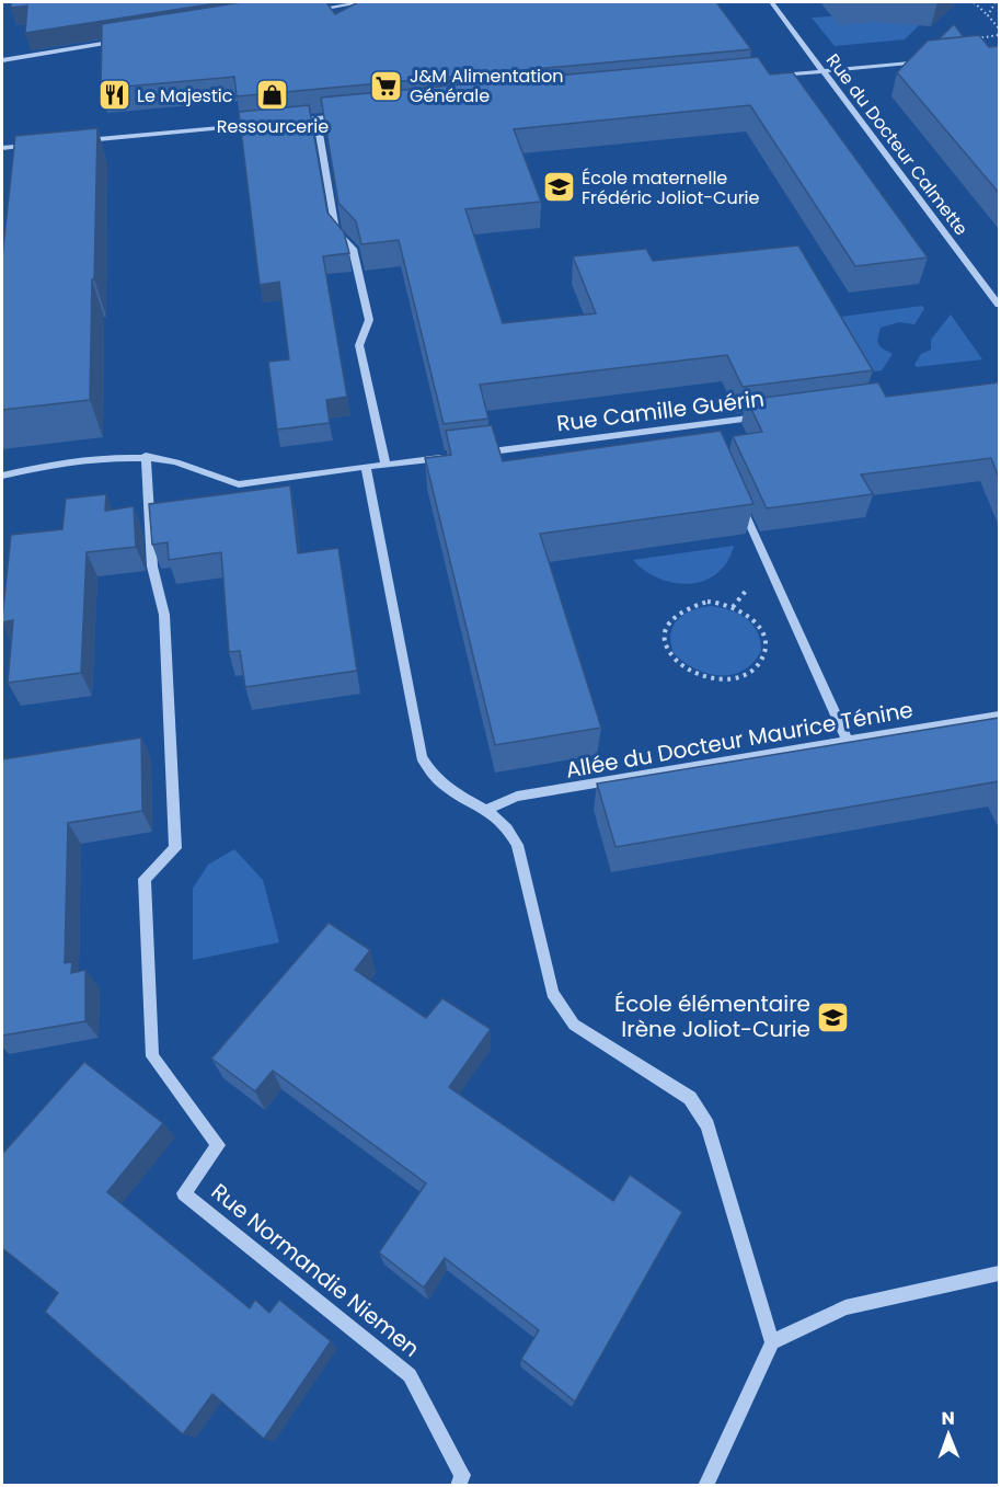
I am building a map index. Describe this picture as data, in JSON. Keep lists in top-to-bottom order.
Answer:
{
  "streets": {
    "street": [
      "Rue du Docteur Calmette",
      "Rue Camille Guérin",
      "Allée du Docteur Maurice Ténine",
      "Rue Normandie Niemen"
    ]
  },
  "places": {
    "supermarket": ["J&M Alimentation Générale"],
    "restaurant": ["Le Majestic"],
    "shop": ["Ressourcerie"],
    "school or university": ["École maternelle Frédéric Joliot-Curie", "École élémentaire Irène Joliot-Curie"]
  },
  "north": "top"
}
